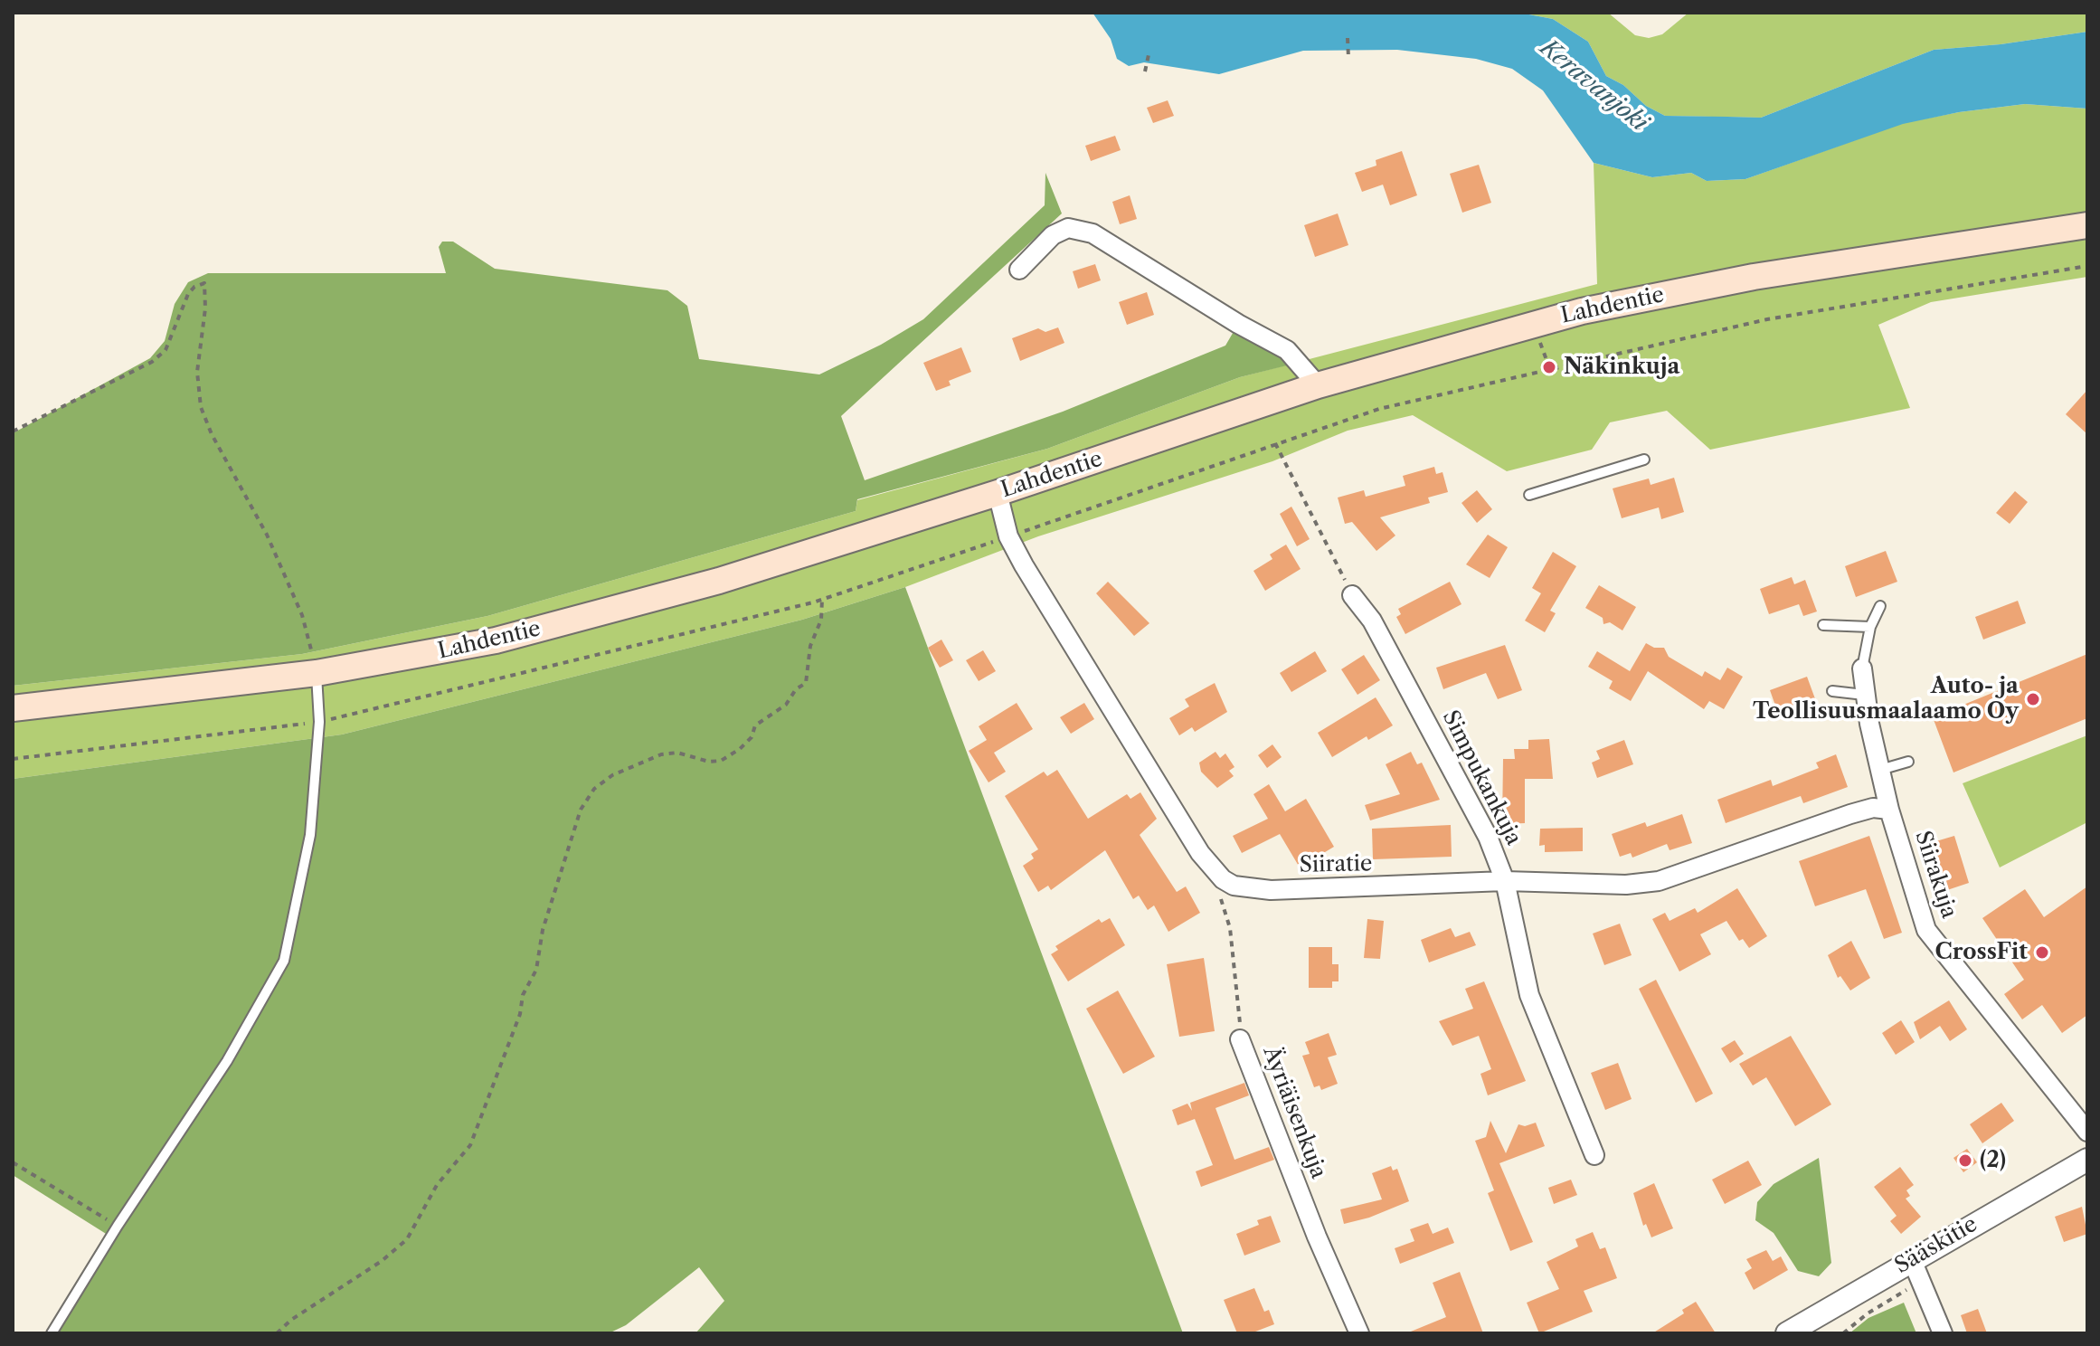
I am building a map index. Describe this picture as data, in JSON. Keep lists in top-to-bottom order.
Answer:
{
  "streets": {
    "main road": ["Lahdentie"],
    "street": [
      "Simpukankuja",
      "Siiratie",
      "Siirakuja",
      "Äyriäisenkuja",
      "Sääskitie"
    ]
  },
  "crossings": [
    ["Lahdentie", "Siiratie"],
    ["Simpukankuja", "Siiratie"],
    ["Siiratie", "Siirakuja"]
  ],
  "water": ["Keravanjoki"],
  "places": [
    "Näkinkuja",
    "Auto- ja Teollisuusmaalaamo Oy",
    "CrossFit",
    "(2)"
  ]
}
